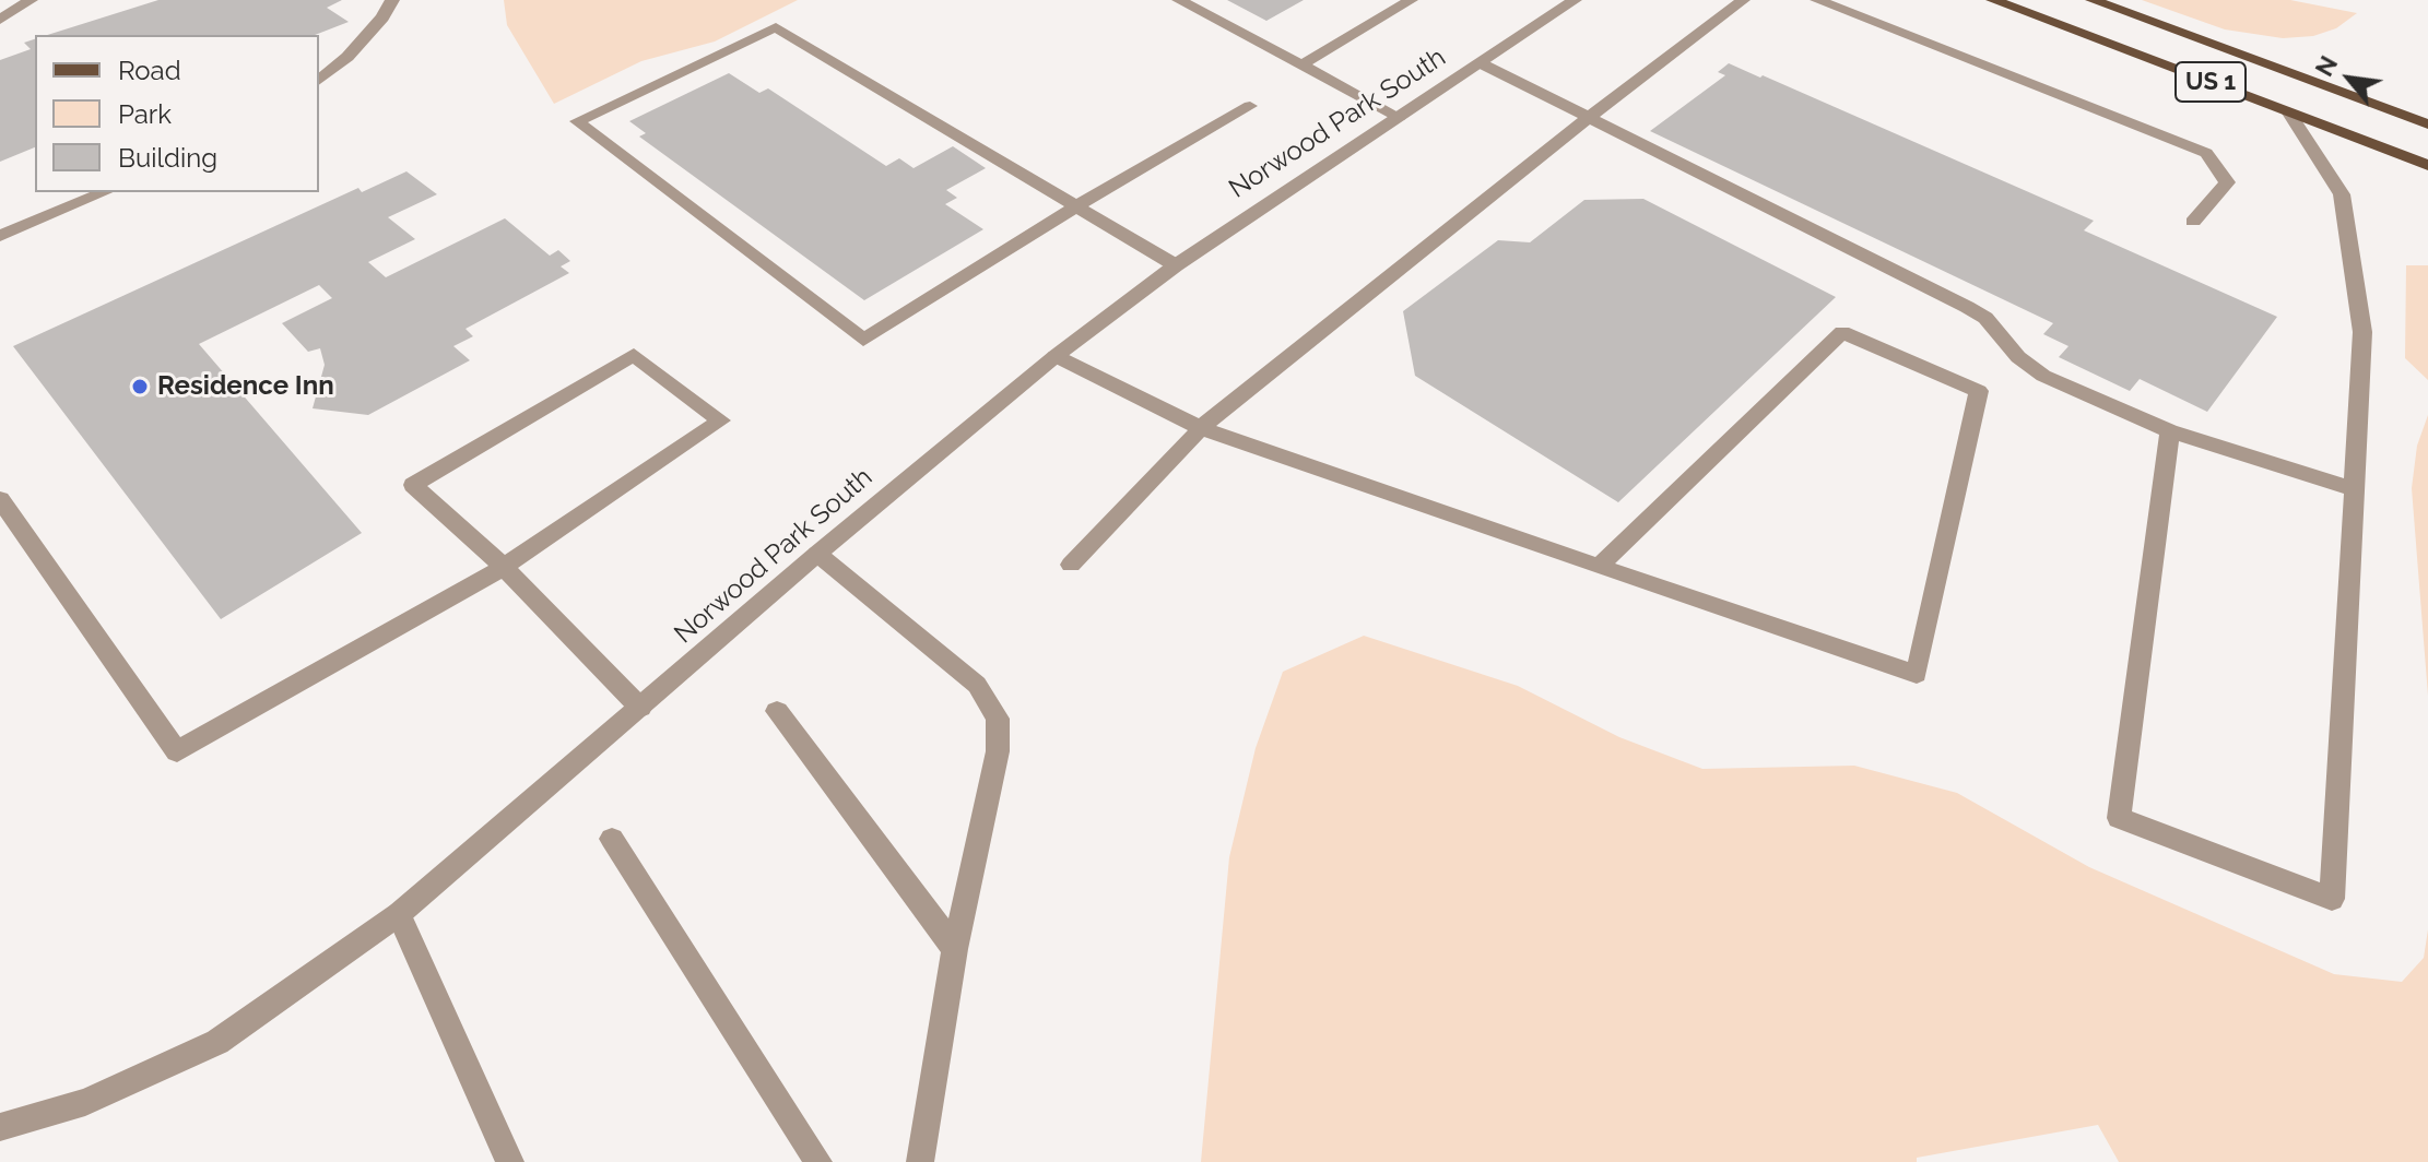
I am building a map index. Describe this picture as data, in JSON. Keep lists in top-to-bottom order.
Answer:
{
  "streets": {
    "main road": ["US 1"],
    "street": ["Norwood Park South"]
  },
  "places": ["Residence Inn"],
  "legend": ["Road", "Park", "Building"],
  "north": "top left"
}
